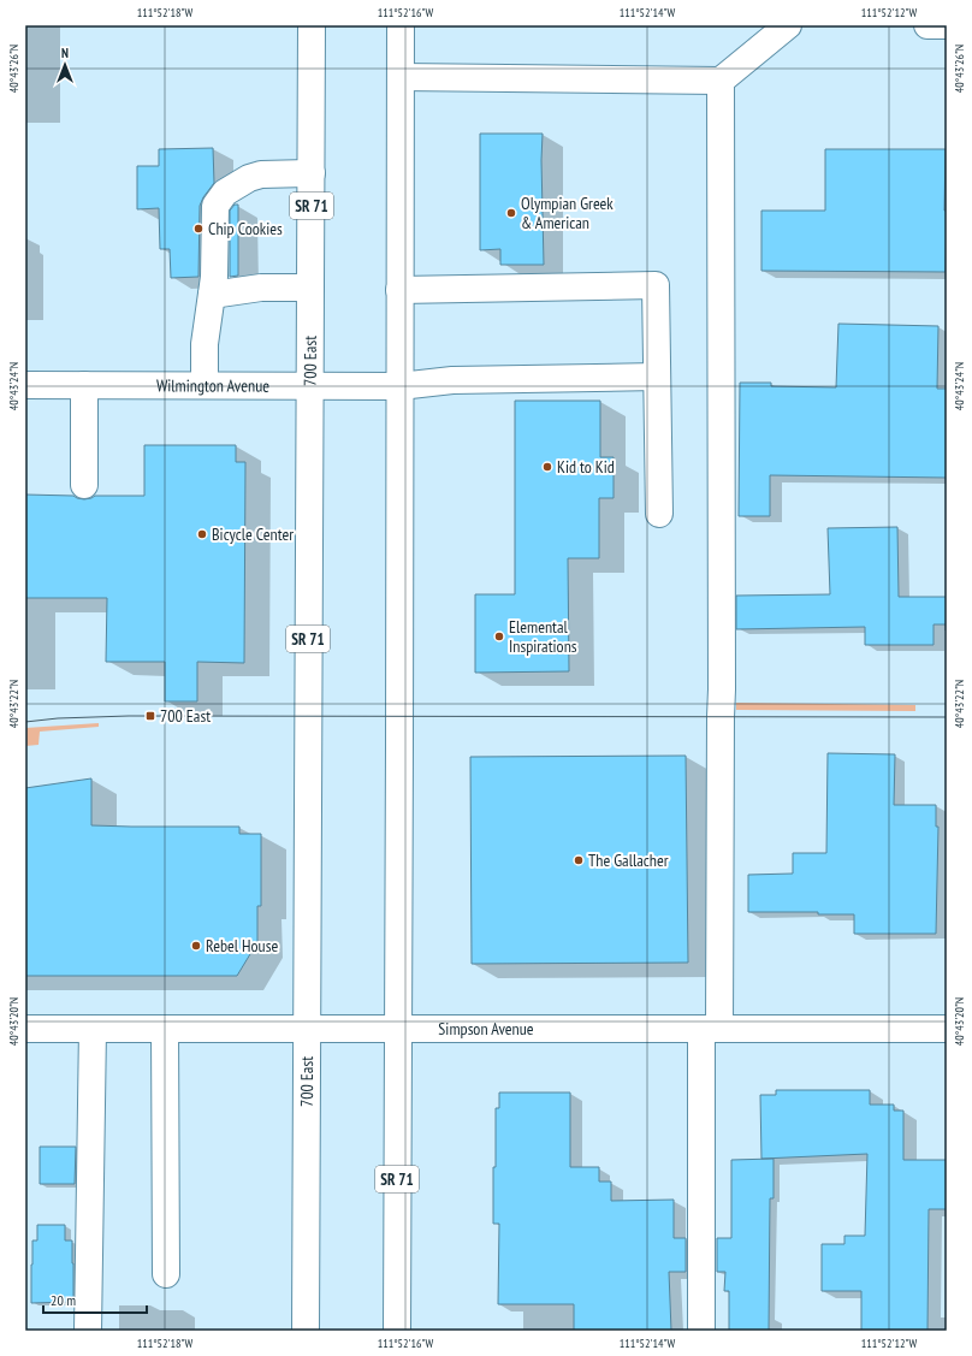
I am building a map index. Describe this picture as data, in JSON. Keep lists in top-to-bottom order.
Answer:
{
  "streets": {
    "main road": [
      "SR 71",
      "700 East",
      "Wilmington Avenue",
      "Simpson Avenue"
    ]
  },
  "crossings": [
    ["SR 71", "Wilmington Avenue"],
    ["SR 71", "Simpson Avenue"],
    ["700 East", "Wilmington Avenue"],
    ["700 East", "Simpson Avenue"]
  ],
  "places": {
    "other": [
      "Olympian Greek & American",
      "Chip Cookies",
      "Kid to Kid",
      "Bicycle Center",
      "Elemental Inspirations",
      "The Gallacher",
      "Rebel House"
    ],
    "transit": ["700 East"]
  },
  "scale_bar": "20 m",
  "north": "top",
  "coordinates": [
    "111°52'18\"W",
    "111°52'16\"W",
    "111°52'14\"W",
    "111°52'12\"W",
    "40°43'26\"N",
    "40°43'24\"N",
    "40°43'22\"N",
    "40°43'20\"N"
  ]
}
